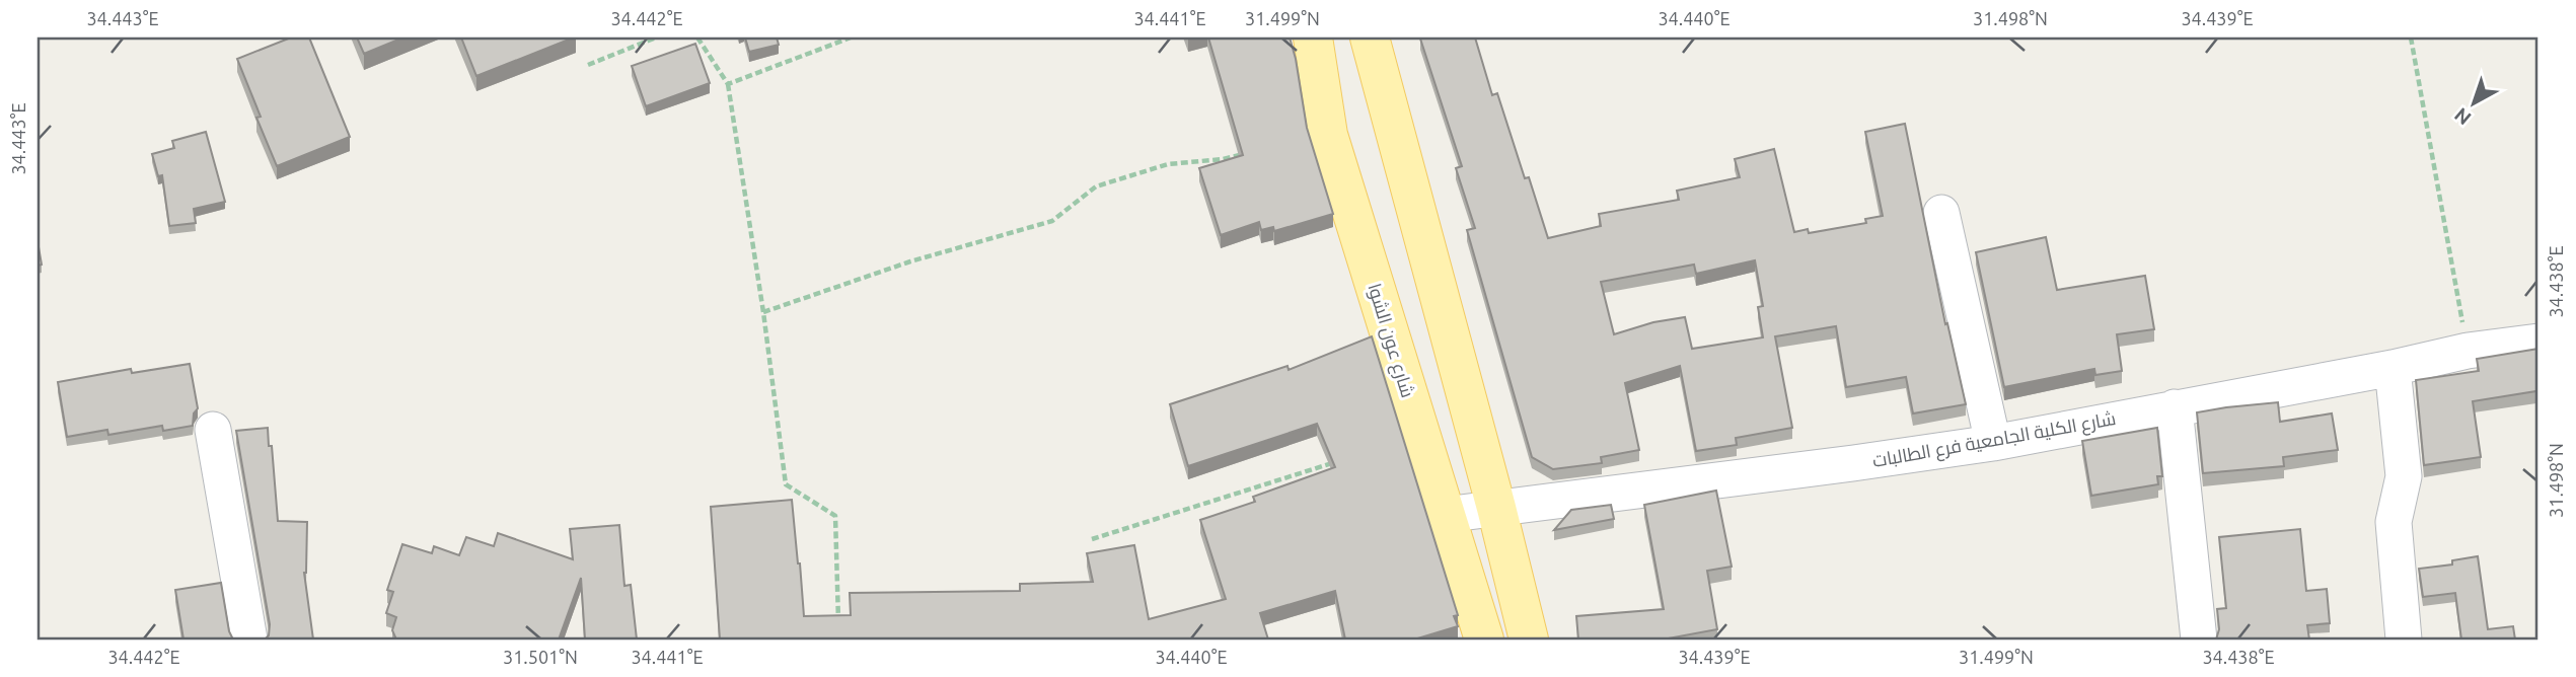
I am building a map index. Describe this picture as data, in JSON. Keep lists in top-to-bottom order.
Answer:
{
  "streets": {
    "main road": ["شارع عون الشوا"],
    "street": ["شارع الكلية الجامعية فرع الطالبات"]
  },
  "crossings": [
    ["شارع عون الشوا", "شارع الكلية الجامعية فرع الطالبات"]
  ],
  "north": "bottom left",
  "coordinates": [
    "34.443°E",
    "34.442°E",
    "34.441°E",
    "31.499°N",
    "34.440°E",
    "31.498°N",
    "34.439°E",
    "34.438°E",
    "31.501°N"
  ]
}
